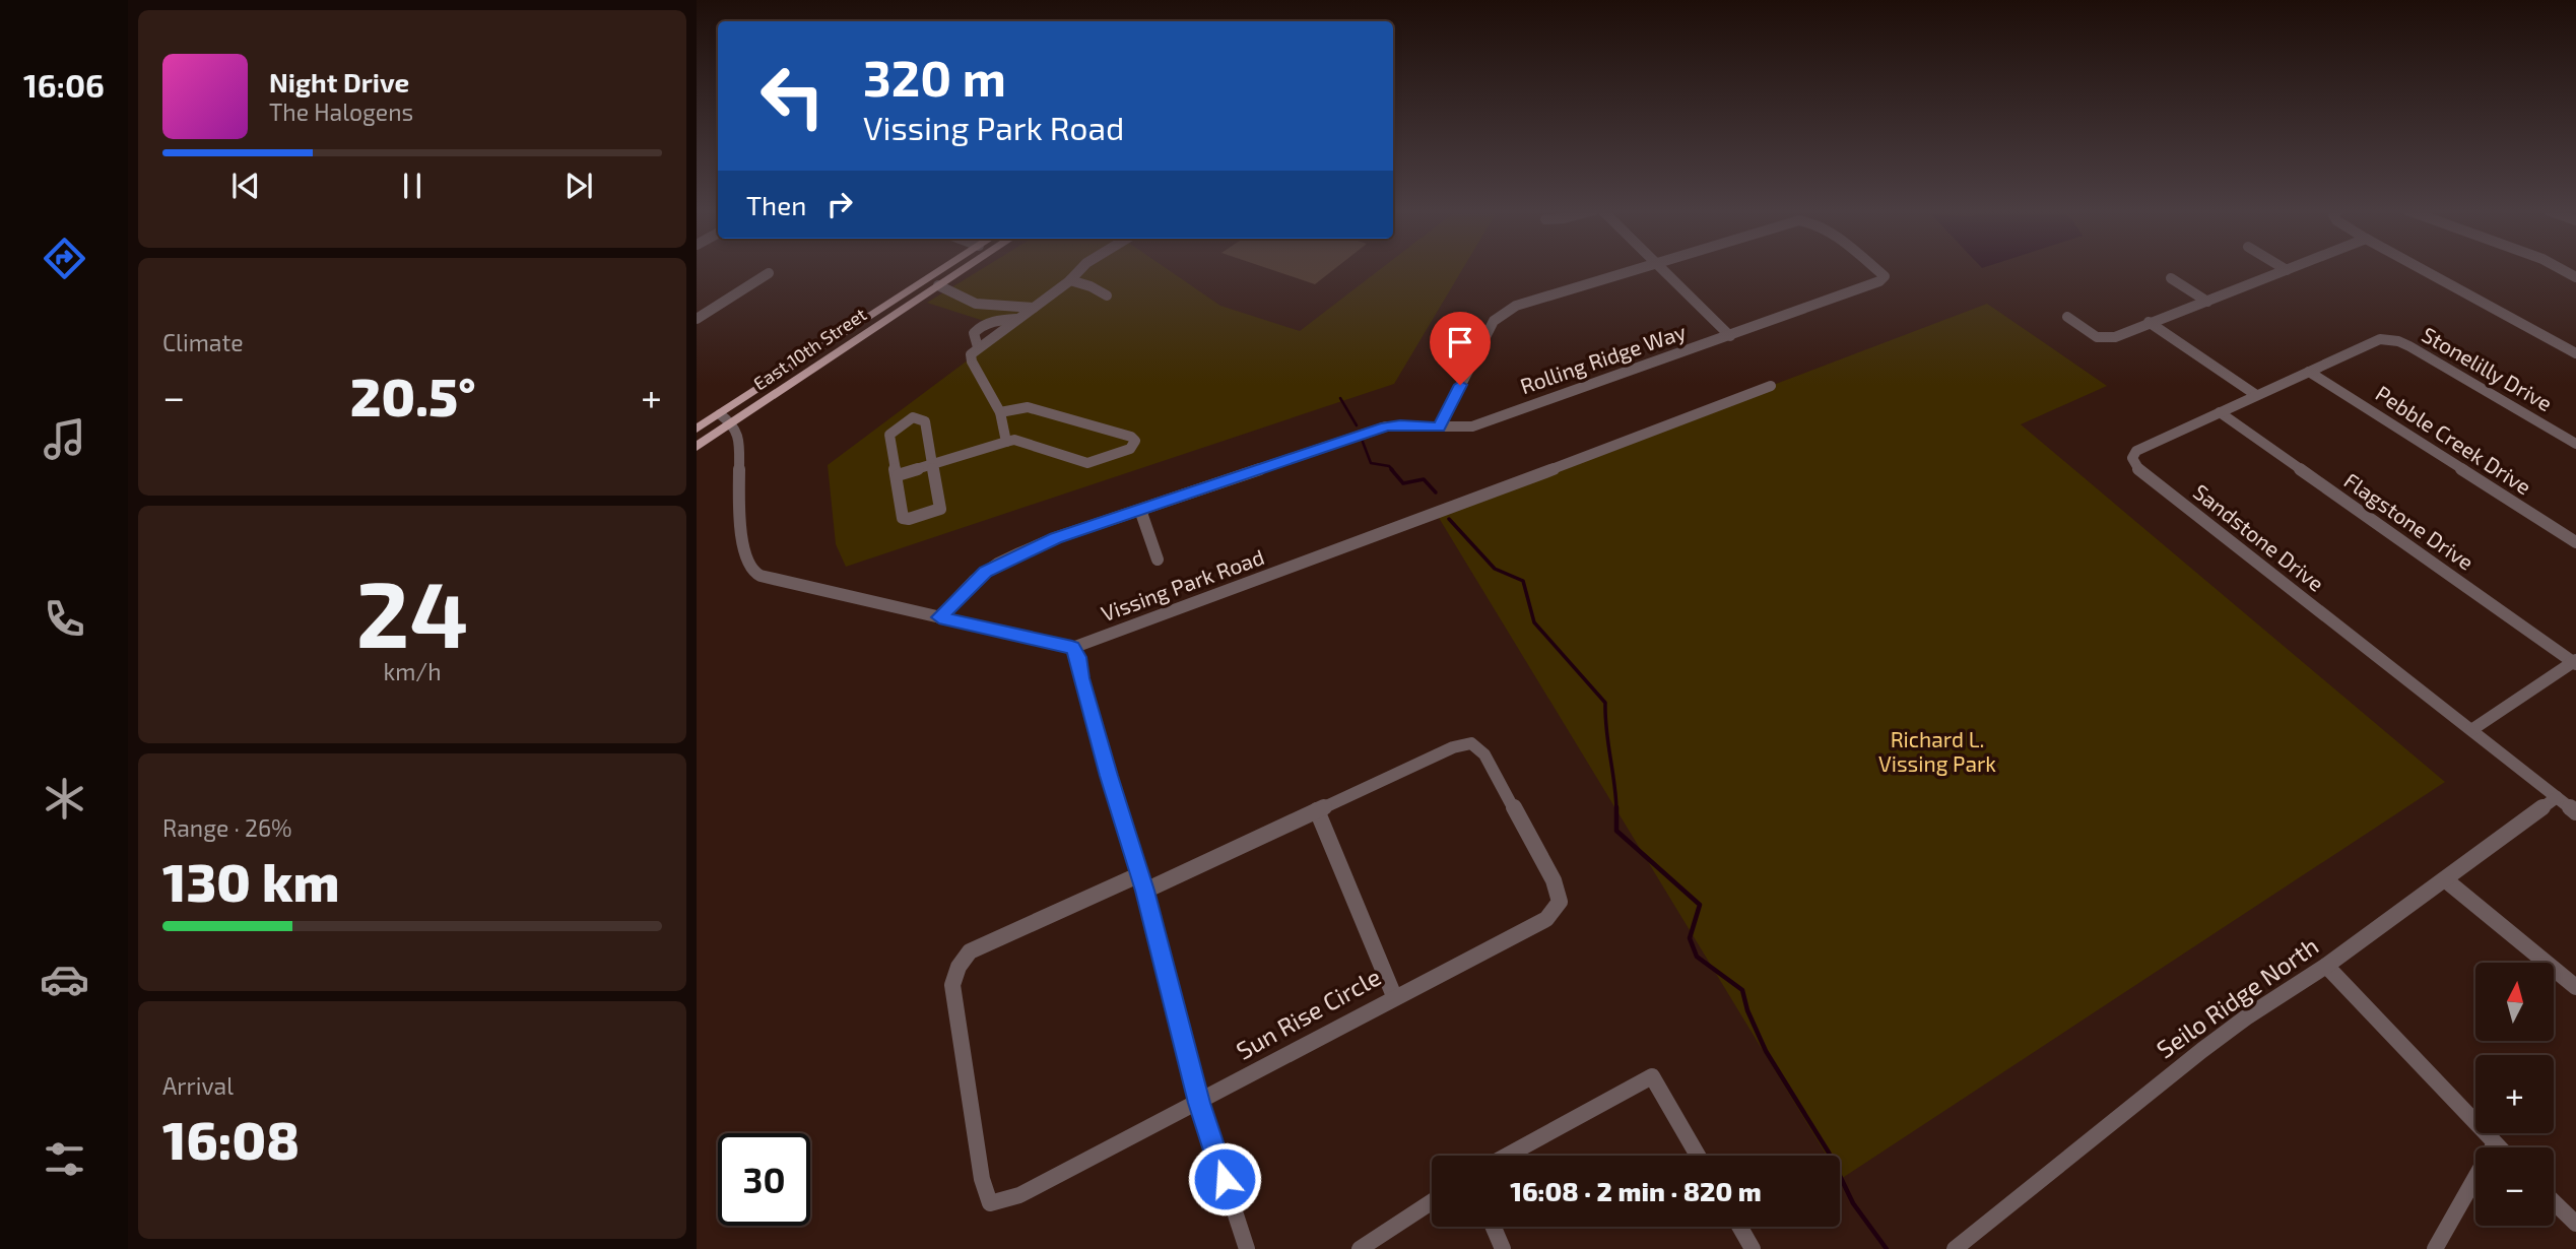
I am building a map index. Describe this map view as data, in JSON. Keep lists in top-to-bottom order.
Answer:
{
  "streets": {
    "main road": ["East 10th Street"],
    "street": [
      "Rolling Ridge Way",
      "Stonelilly Drive",
      "Pebble Creek Drive",
      "Flagstone Drive",
      "Sandstone Drive",
      "Vissing Park Road",
      "Seilo Ridge North",
      "Sun Rise Circle"
    ]
  },
  "crossings": [
    ["Stonelilly Drive", "Sandstone Drive"],
    ["Pebble Creek Drive", "Sandstone Drive"],
    ["Flagstone Drive", "Sandstone Drive"],
    ["Sandstone Drive", "Seilo Ridge North"]
  ],
  "parks": ["Richard L. Vissing Park"],
  "north": "top",
  "page": {
    "tabs": "16:06",
    "turn": ["320 m", "Vissing Park Road"],
    "song": ["Night Drive", "The Halogens"],
    "then": "Then",
    "tile": [
      "Climate",
      ["24", "km/h"],
      ["Range · 26%", "130 km"],
      ["Arrival", "16:08"]
    ],
    "heat": ["−", "20.5°", "+"],
    "map_buttons": ["+", "−"],
    "limit": "30",
    "trip": "16:08 · 2 min · 820 m"
  }
}
